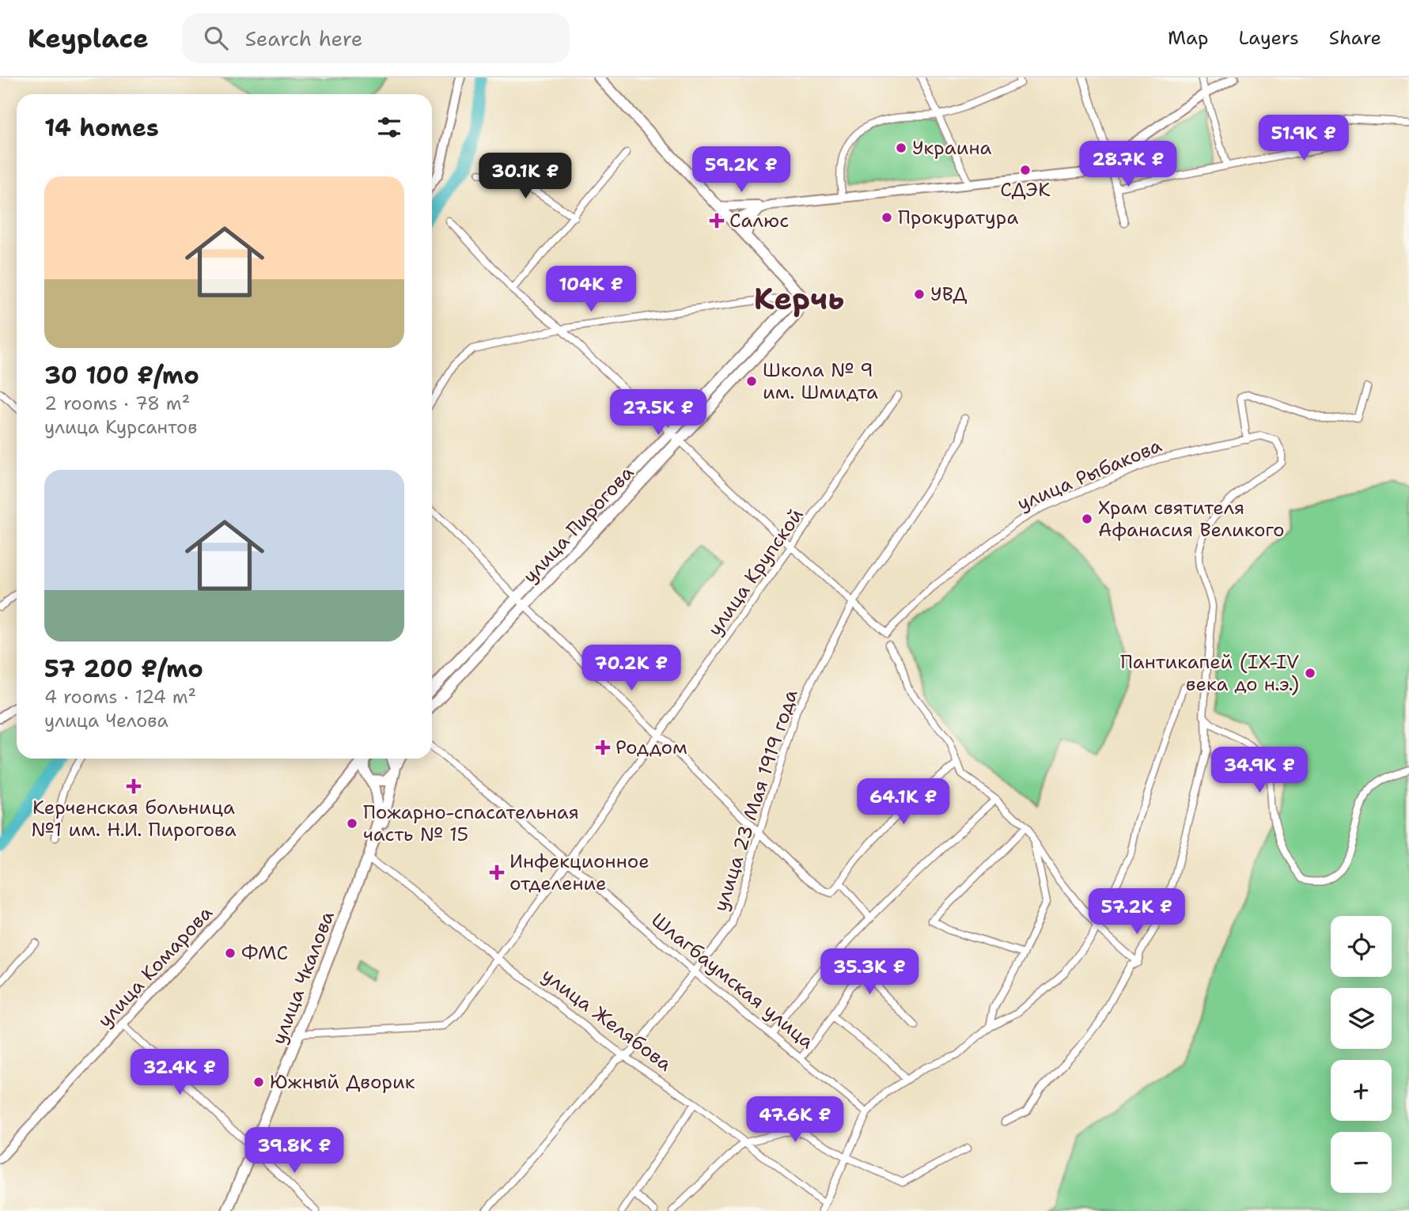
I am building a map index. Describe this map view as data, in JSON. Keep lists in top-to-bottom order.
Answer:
{
  "streets": {
    "main road": ["улица Пирогова", "улица Комарова", "улица Чкалова"],
    "street": [
      "улица Рыбакова",
      "улица Крупской",
      "улица 23 Мая 1919 года",
      "Шлагбаумская улица",
      "улица Желябова"
    ]
  },
  "crossings": [
    ["улица Рыбакова", "улица 23 Мая 1919 года"],
    ["улица Крупской", "улица Чкалова"],
    ["улица Крупской", "Шлагбаумская улица"],
    ["улица Крупской", "улица Желябова"],
    ["улица 23 Мая 1919 года", "Шлагбаумская улица"],
    ["улица 23 Мая 1919 года", "улица Желябова"],
    ["улица Комарова", "улица Чкалова"],
    ["улица Чкалова", "улица Желябова"]
  ],
  "districts": ["Керчь"],
  "places": {
    "other": [
      "Украина",
      "СДЭК",
      "Прокуратура",
      "УВД",
      "Школа № 9 им. Шмидта",
      "Храм святителя Афанасия Великого",
      "Пантикапей (IX-IV века до н.э.)",
      "Пожарно-спасательная часть № 15",
      "ФМС",
      "Южный Дворик"
    ],
    "health": [
      "Салюс",
      "Роддом",
      "Керченская больница №1 им. Н.И. Пирогова",
      "Инфекционное отделение"
    ]
  },
  "page": {
    "header": "Keyplace",
    "search": "Search here",
    "nav": ["Map", "Layers", "Share"],
    "heading": "14 homes",
    "price": [
      "51.9K ₽",
      "28.7K ₽",
      "59.2K ₽",
      "30.1K ₽",
      "104K ₽",
      "27.5K ₽",
      "70.2K ₽",
      "34.9K ₽",
      "64.1K ₽",
      "57.2K ₽",
      "35.3K ₽",
      "32.4K ₽",
      "47.6K ₽",
      "39.8K ₽"
    ],
    "list": [
      {
        "name": "30 100 ₽/mo",
        "note": "2 rooms · 78 m² · улица Курсантов"
      },
      {
        "name": "57 200 ₽/mo",
        "note": "4 rooms · 124 m² · улица Челова"
      }
    ],
    "map_buttons": ["+", "−"]
  }
}
